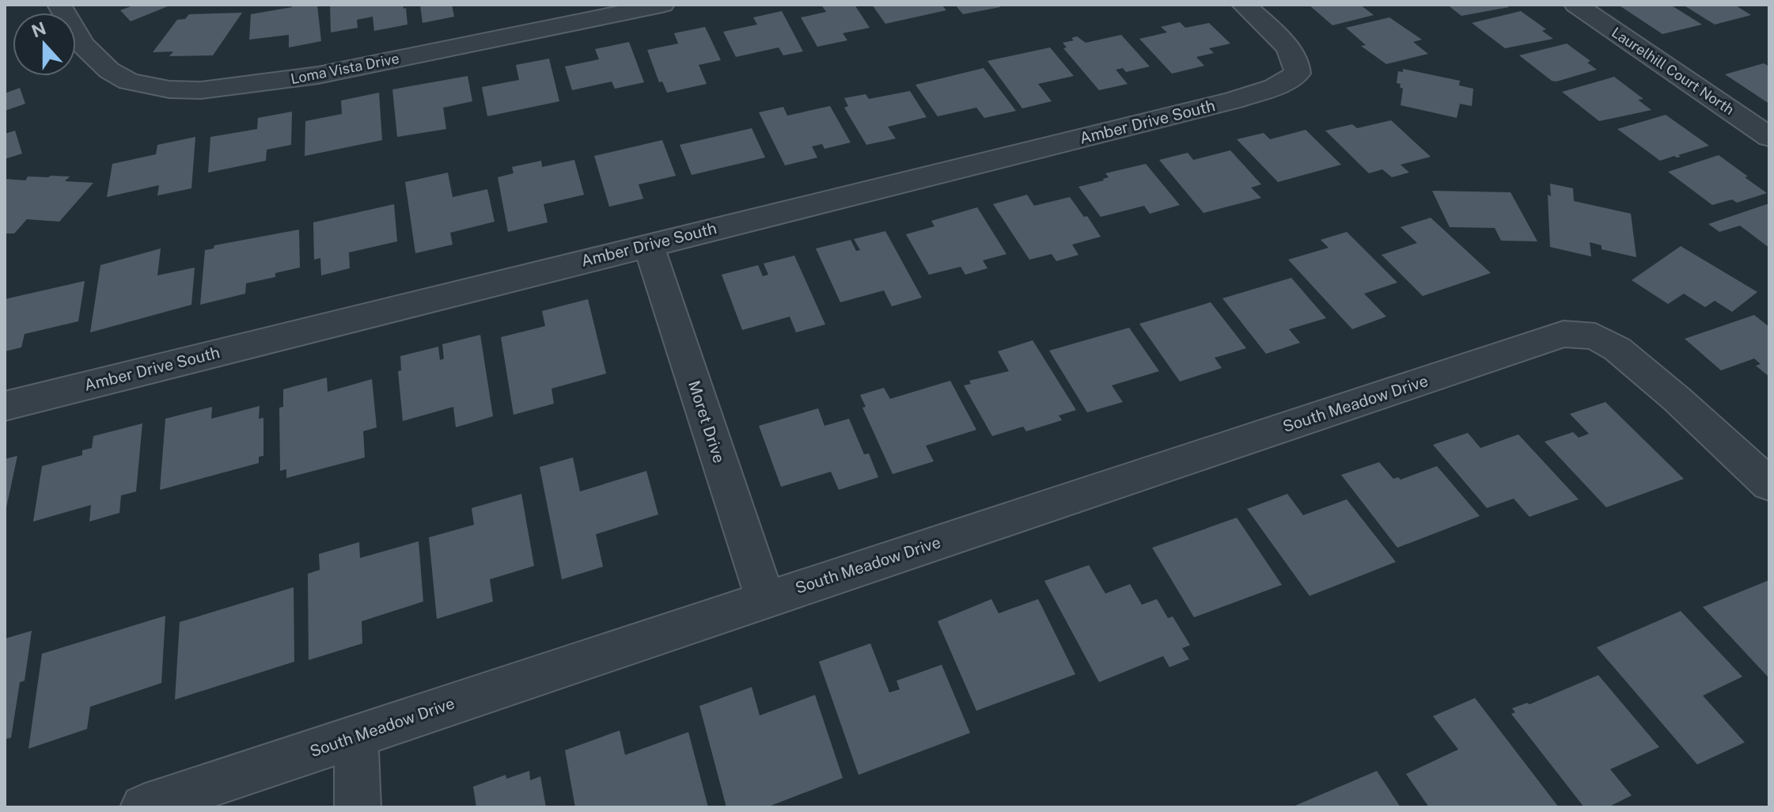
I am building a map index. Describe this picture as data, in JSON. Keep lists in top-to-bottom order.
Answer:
{
  "streets": {
    "street": [
      "Loma Vista Drive",
      "Laurelhill Court North",
      "Amber Drive South",
      "South Meadow Drive",
      "Moret Drive"
    ]
  },
  "crossings": [
    ["Amber Drive South", "Moret Drive"],
    ["South Meadow Drive", "Moret Drive"]
  ],
  "north": "top"
}
